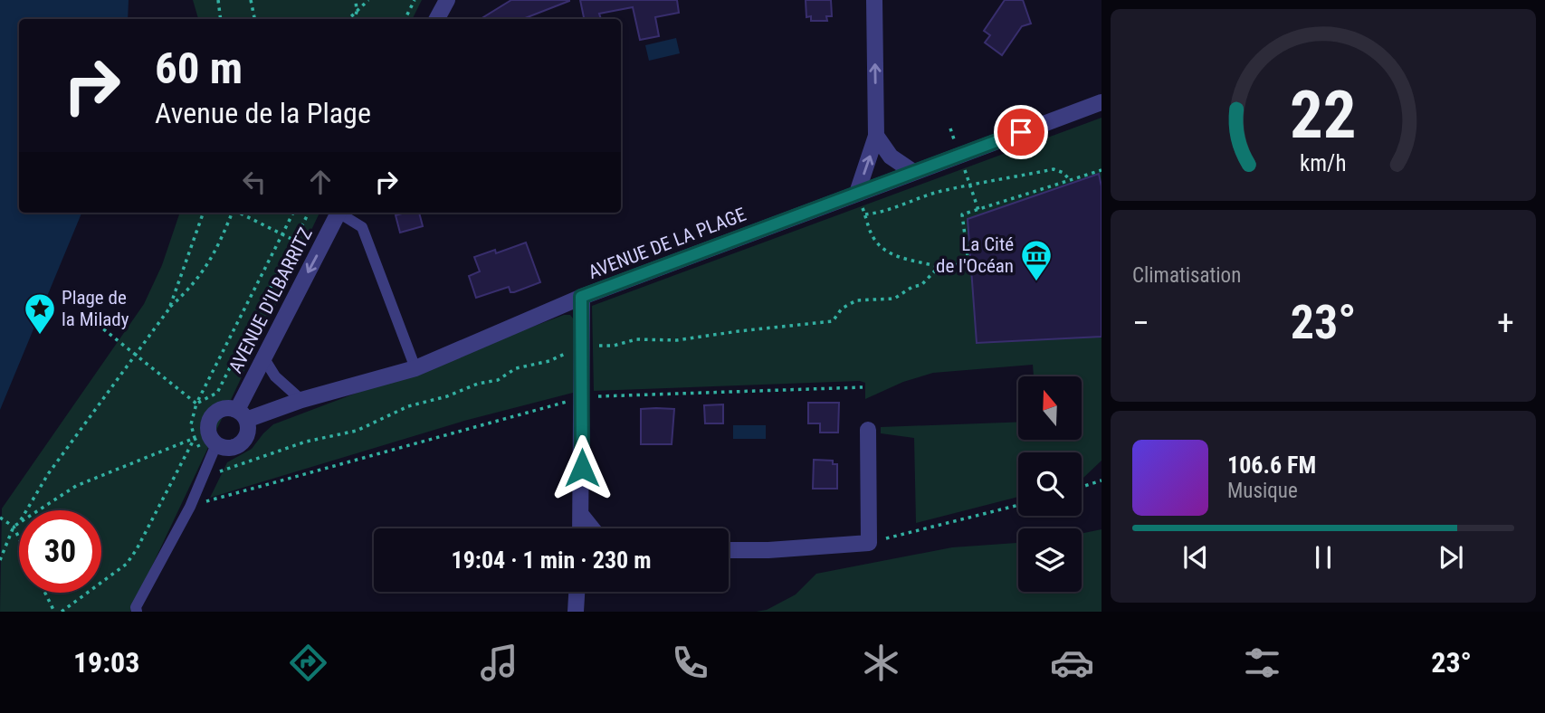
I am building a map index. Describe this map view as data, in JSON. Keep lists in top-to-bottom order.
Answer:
{
  "streets": {
    "street": ["AVENUE DE LA PLAGE", "AVENUE D'ILBARRITZ"]
  },
  "crossings": [
    ["AVENUE DE LA PLAGE", "AVENUE D'ILBARRITZ"]
  ],
  "one_way": ["AVENUE D'ILBARRITZ"],
  "places": {
    "museum": ["La Cité de l'Océan"],
    "place": ["Plage de la Milady"]
  },
  "north": "top",
  "page": {
    "turn": ["60 m", "Avenue de la Plage"],
    "tile": "Climatisation",
    "heat": ["−", "23°", "+"],
    "song": ["106.6 FM", "Musique"],
    "limit": "30",
    "trip": "19:04 · 1 min · 230 m",
    "tabs": ["19:03", "23°"],
    "gauge": ["22", "km/h"]
  }
}
